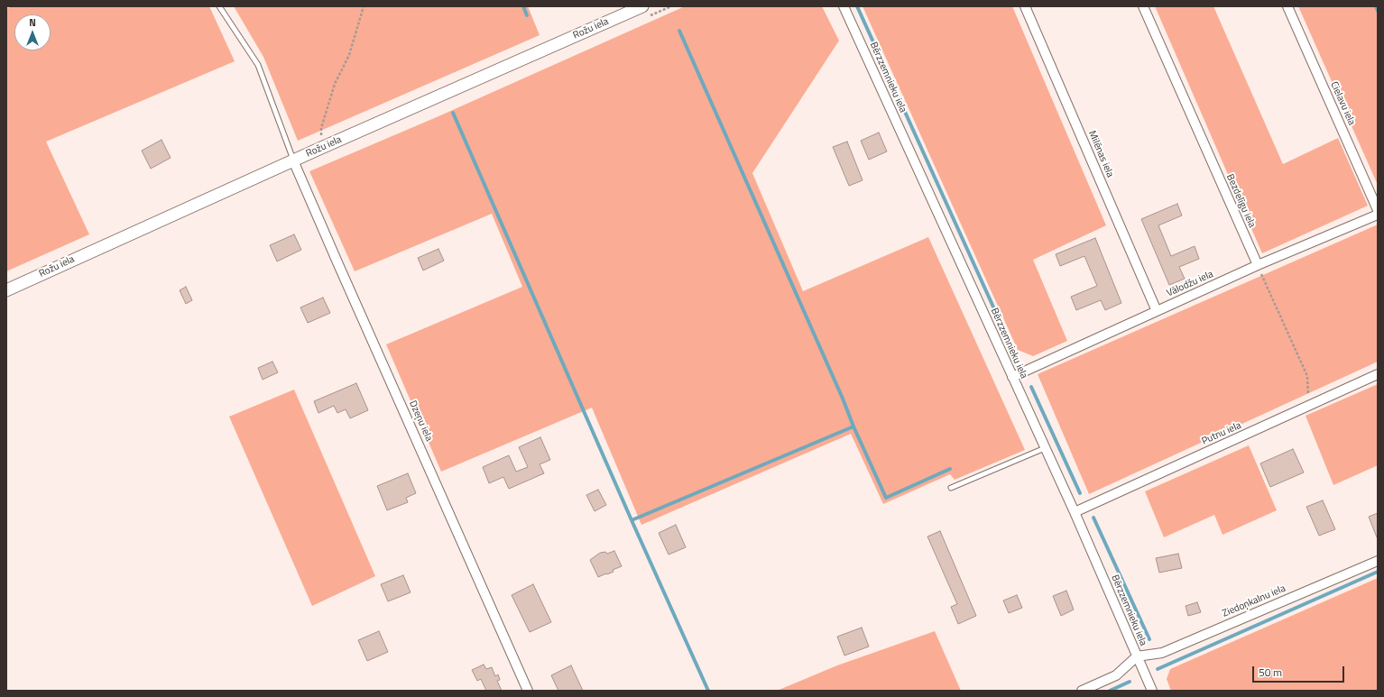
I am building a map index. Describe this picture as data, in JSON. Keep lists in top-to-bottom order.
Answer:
{
  "streets": {
    "street": [
      "Rožu iela",
      "Bērzzemnieku iela",
      "Cielavu iela",
      "Milēnas iela",
      "Bezdelīgu iela",
      "Vālodžu iela",
      "Dzeņu iela",
      "Putnu iela",
      "Ziedoņkalnu iela"
    ]
  },
  "crossings": [
    ["Rožu iela", "Dzeņu iela"],
    ["Bērzzemnieku iela", "Vālodžu iela"],
    ["Bērzzemnieku iela", "Putnu iela"],
    ["Bērzzemnieku iela", "Ziedoņkalnu iela"],
    ["Milēnas iela", "Vālodžu iela"],
    ["Bezdelīgu iela", "Vālodžu iela"]
  ],
  "scale_bar": "50 m",
  "north": "top"
}
